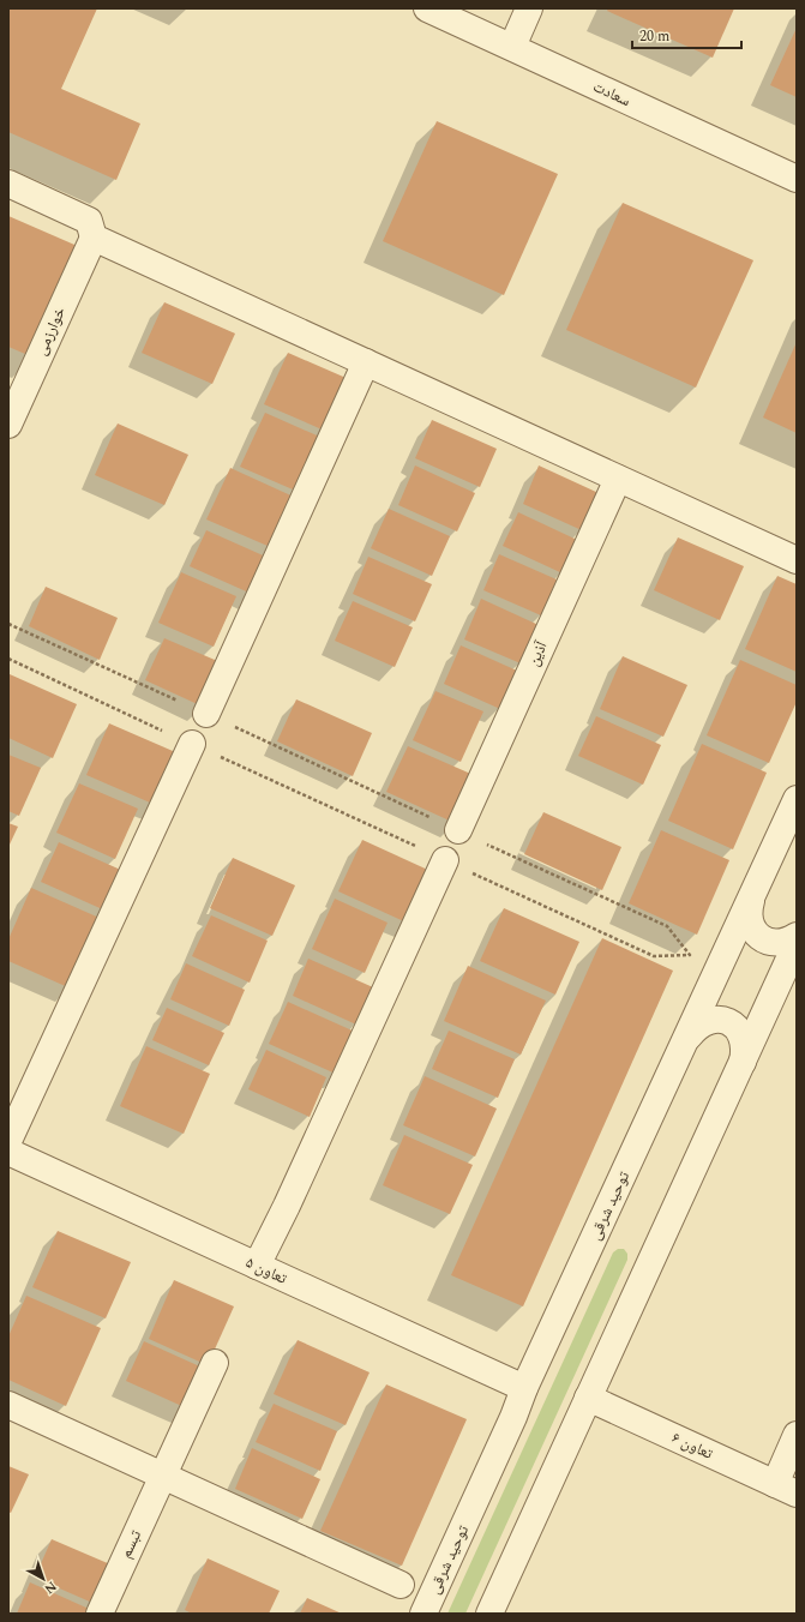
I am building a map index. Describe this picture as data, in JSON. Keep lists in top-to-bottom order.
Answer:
{
  "streets": {
    "street": [
      "سعادت",
      "خوارزمی",
      "آذین",
      "توحید شرقی",
      "تعاون ۵",
      "تعاون ۶",
      "تبسم"
    ]
  },
  "crossings": [
    ["توحید شرقی", "تعاون ۵"]
  ],
  "scale_bar": "20 m",
  "north": "bottom right"
}
